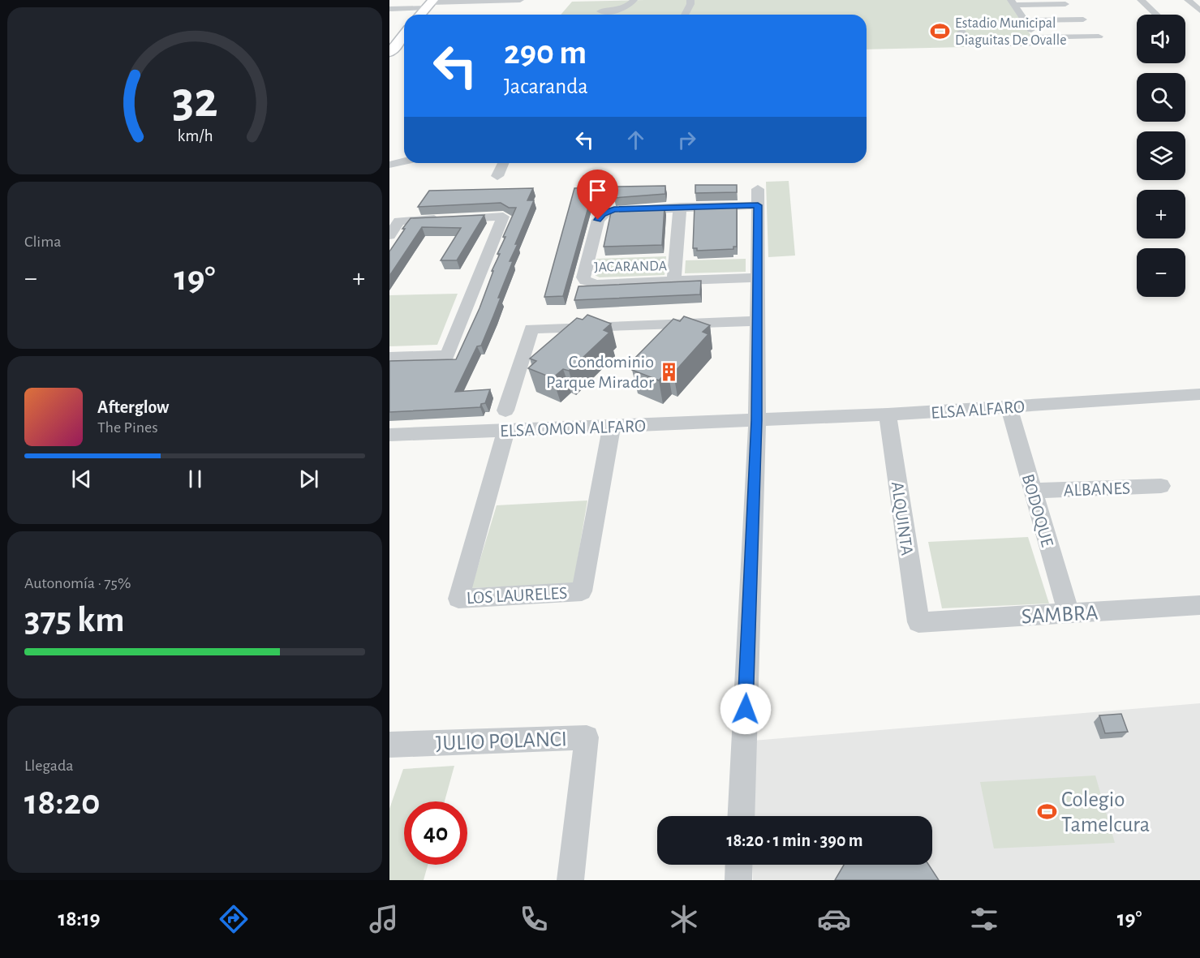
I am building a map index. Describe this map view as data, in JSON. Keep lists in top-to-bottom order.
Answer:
{
  "streets": {
    "street": [
      "JACARANDA",
      "ELSA ALFARO",
      "ELSA OMON ALFARO",
      "ALBANES",
      "BODOQUE",
      "ALQUINTA",
      "LOS LAURELES",
      "SAMBRA",
      "JULIO POLANCI"
    ]
  },
  "crossings": [
    ["ELSA ALFARO", "ELSA OMON ALFARO"],
    ["ELSA ALFARO", "BODOQUE"],
    ["ELSA ALFARO", "ALQUINTA"],
    ["ELSA OMON ALFARO", "LOS LAURELES"],
    ["ALBANES", "BODOQUE"],
    ["BODOQUE", "SAMBRA"],
    ["ALQUINTA", "SAMBRA"]
  ],
  "places": {
    "sports": ["Estadio Municipal Diaguitas De Ovalle", "Colegio Tamelcura"],
    "building": ["Condominio Parque Mirador"]
  },
  "page": {
    "map_buttons": ["+", "−"],
    "turn": ["290 m", "Jacaranda"],
    "tile": [
      "Clima",
      ["Autonomía · 75%", "375 km"],
      ["Llegada", "18:20"]
    ],
    "heat": ["−", "19°", "+"],
    "song": ["Afterglow", "The Pines"],
    "limit": "40",
    "trip": "18:20 · 1 min · 390 m",
    "tabs": ["18:19", "19°"],
    "gauge": ["32", "km/h"]
  }
}
